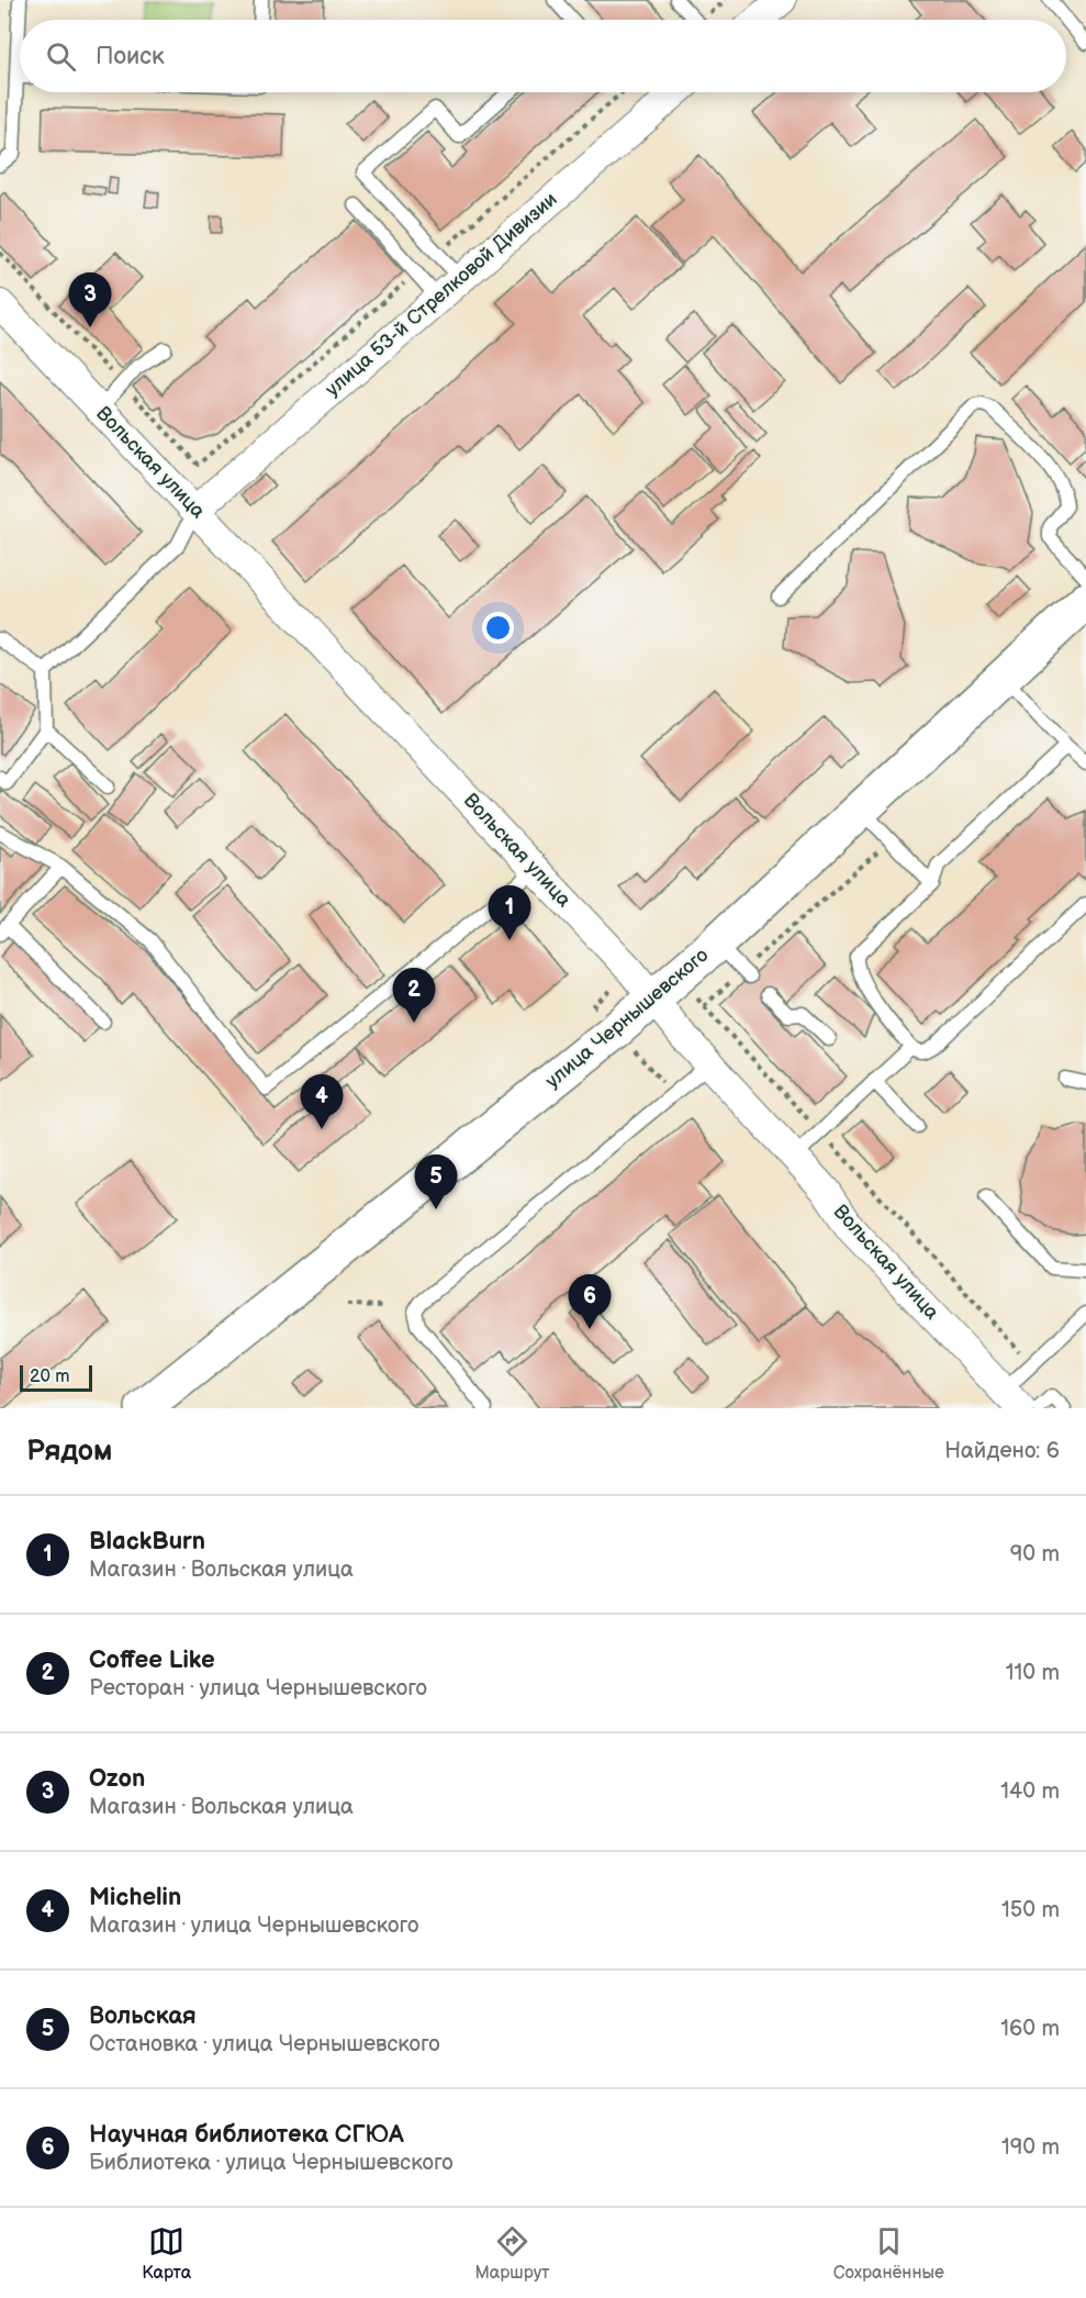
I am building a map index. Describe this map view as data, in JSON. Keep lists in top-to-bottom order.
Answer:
{
  "streets": {
    "main road": ["улица Чернышевского"],
    "street": ["улица 53-й Стрелковой Дивизии", "Вольская улица"]
  },
  "crossings": [
    ["улица 53-й Стрелковой Дивизии", "Вольская улица"],
    ["Вольская улица", "улица Чернышевского"]
  ],
  "scale_bar": "20 m",
  "page": {
    "search": "Поиск",
    "pins": [
      "3",
      "1",
      "2",
      "4",
      "5",
      "6"
    ],
    "scale": "20 m",
    "heading": ["Рядом", "Найдено: 6"],
    "list": [
      {
        "mark": "1",
        "name": "BlackBurn",
        "note": "Магазин · Вольская улица",
        "value": "90 m"
      },
      {
        "mark": "2",
        "name": "Coffee Like",
        "note": "Ресторан · улица Чернышевского",
        "value": "110 m"
      },
      {
        "mark": "3",
        "name": "Ozon",
        "note": "Магазин · Вольская улица",
        "value": "140 m"
      },
      {
        "mark": "4",
        "name": "Michelin",
        "note": "Магазин · улица Чернышевского",
        "value": "150 m"
      },
      {
        "mark": "5",
        "name": "Вольская",
        "note": "Остановка · улица Чернышевского",
        "value": "160 m"
      },
      {
        "mark": "6",
        "name": "Научная библиотека СГЮА",
        "note": "Библиотека · улица Чернышевского",
        "value": "190 m"
      }
    ],
    "nav": ["Карта", "Маршрут", "Сохранённые"]
  }
}
